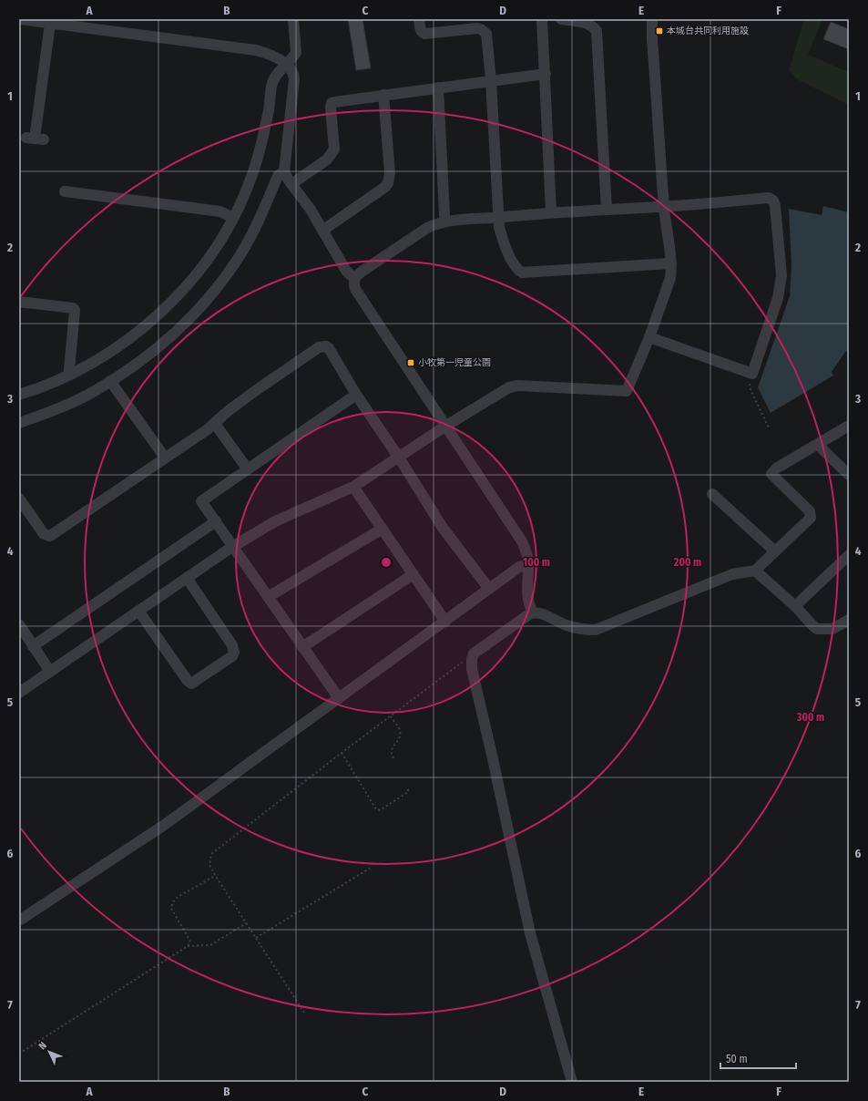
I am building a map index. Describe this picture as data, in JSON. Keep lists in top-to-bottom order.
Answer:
{
  "places": {
    "transit": ["本城台共同利用施設", "小牧第一児童公園"]
  },
  "scale_bar": "50 m",
  "north": "top left",
  "grid": {
    "columns": [
      "A",
      "B",
      "C",
      "D",
      "E",
      "F"
    ],
    "rows": [
      "1",
      "2",
      "3",
      "4",
      "5",
      "6",
      "7"
    ]
  },
  "rings": ["100 m", "200 m", "300 m"]
}
